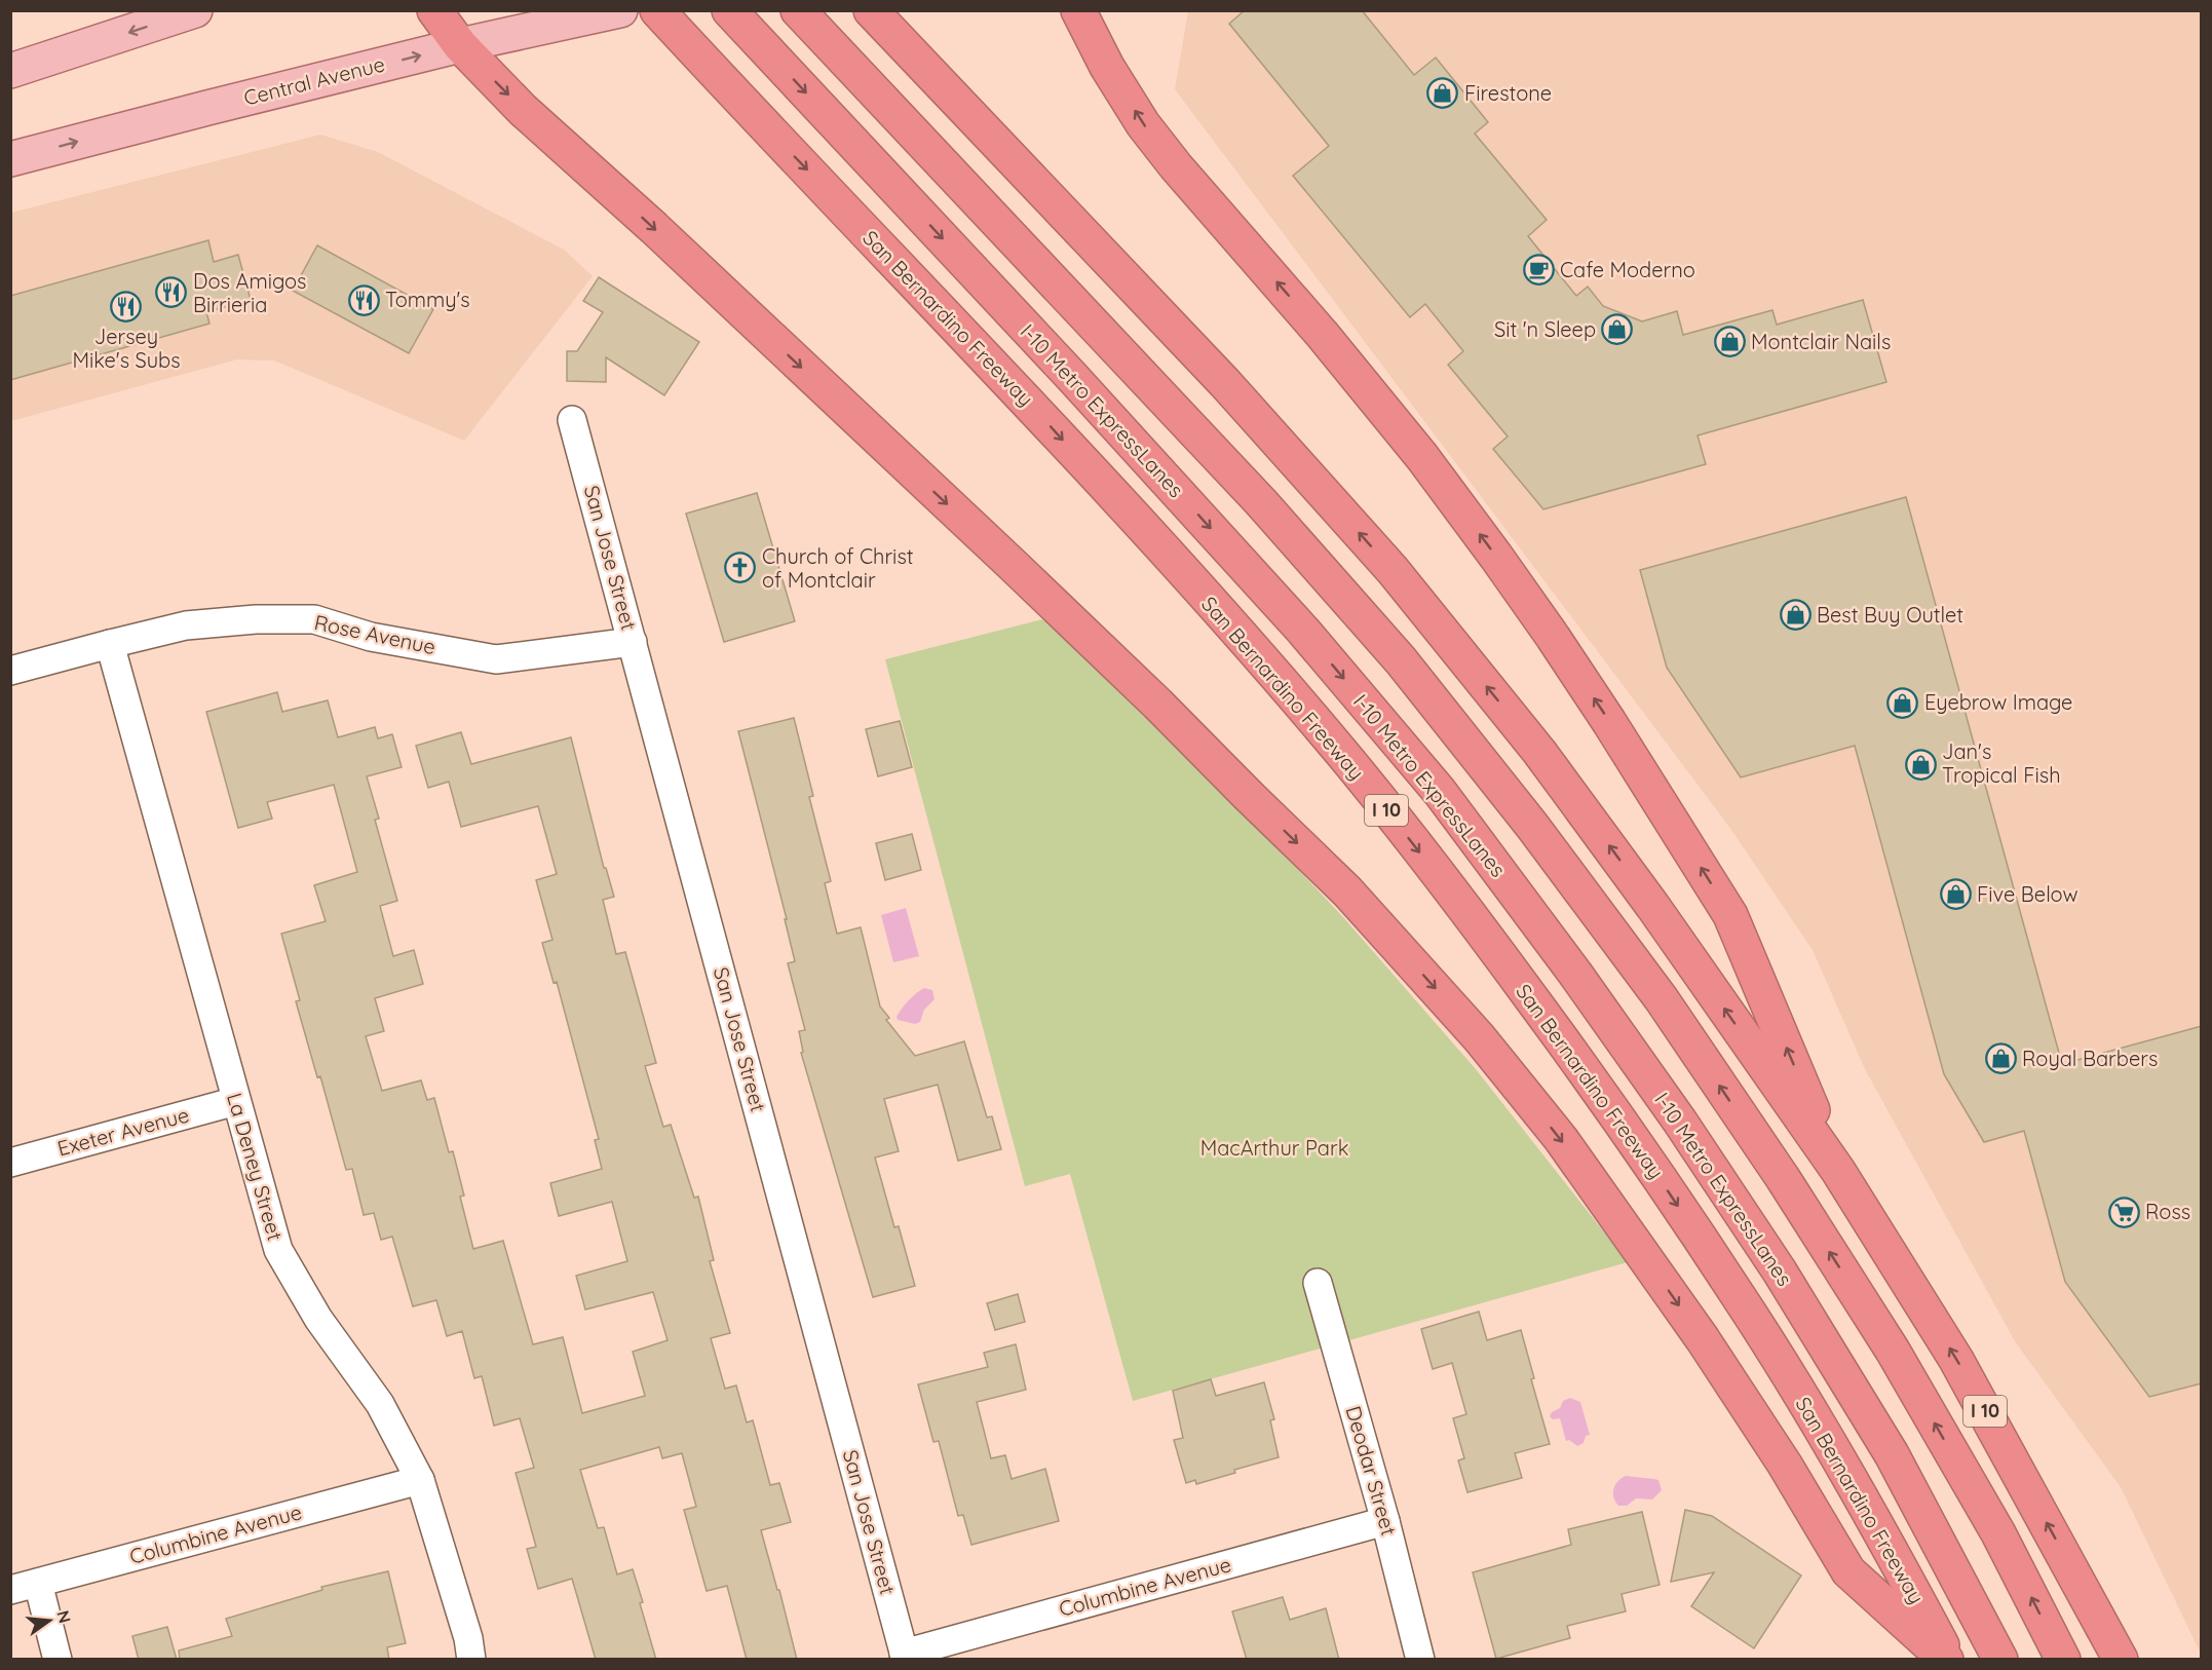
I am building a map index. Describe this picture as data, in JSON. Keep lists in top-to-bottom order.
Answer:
{
  "streets": {
    "highway": ["San Bernardino Freeway", "I-10 Metro ExpressLanes", "I 10"],
    "main road": ["Central Avenue"],
    "street": [
      "San Jose Street",
      "Rose Avenue",
      "Exeter Avenue",
      "La Deney Street",
      "Deodar Street",
      "Columbine Avenue"
    ]
  },
  "crossings": [
    ["San Jose Street", "Rose Avenue"],
    ["San Jose Street", "Columbine Avenue"],
    ["Rose Avenue", "La Deney Street"],
    ["Exeter Avenue", "La Deney Street"],
    ["La Deney Street", "Columbine Avenue"],
    ["Deodar Street", "Columbine Avenue"]
  ],
  "parks": ["MacArthur Park"],
  "places": {
    "shop": [
      "Firestone",
      "Sit 'n Sleep",
      "Montclair Nails",
      "Best Buy Outlet",
      "Eyebrow Image",
      "Jan's Tropical Fish",
      "Five Below",
      "Royal Barbers"
    ],
    "cafe": ["Cafe Moderno"],
    "restaurant": ["Dos Amigos Birrieria", "Tommy's", "Jersey Mike's Subs"],
    "church": ["Church of Christ of Montclair"],
    "supermarket": ["Ross"]
  },
  "north": "right"
}
